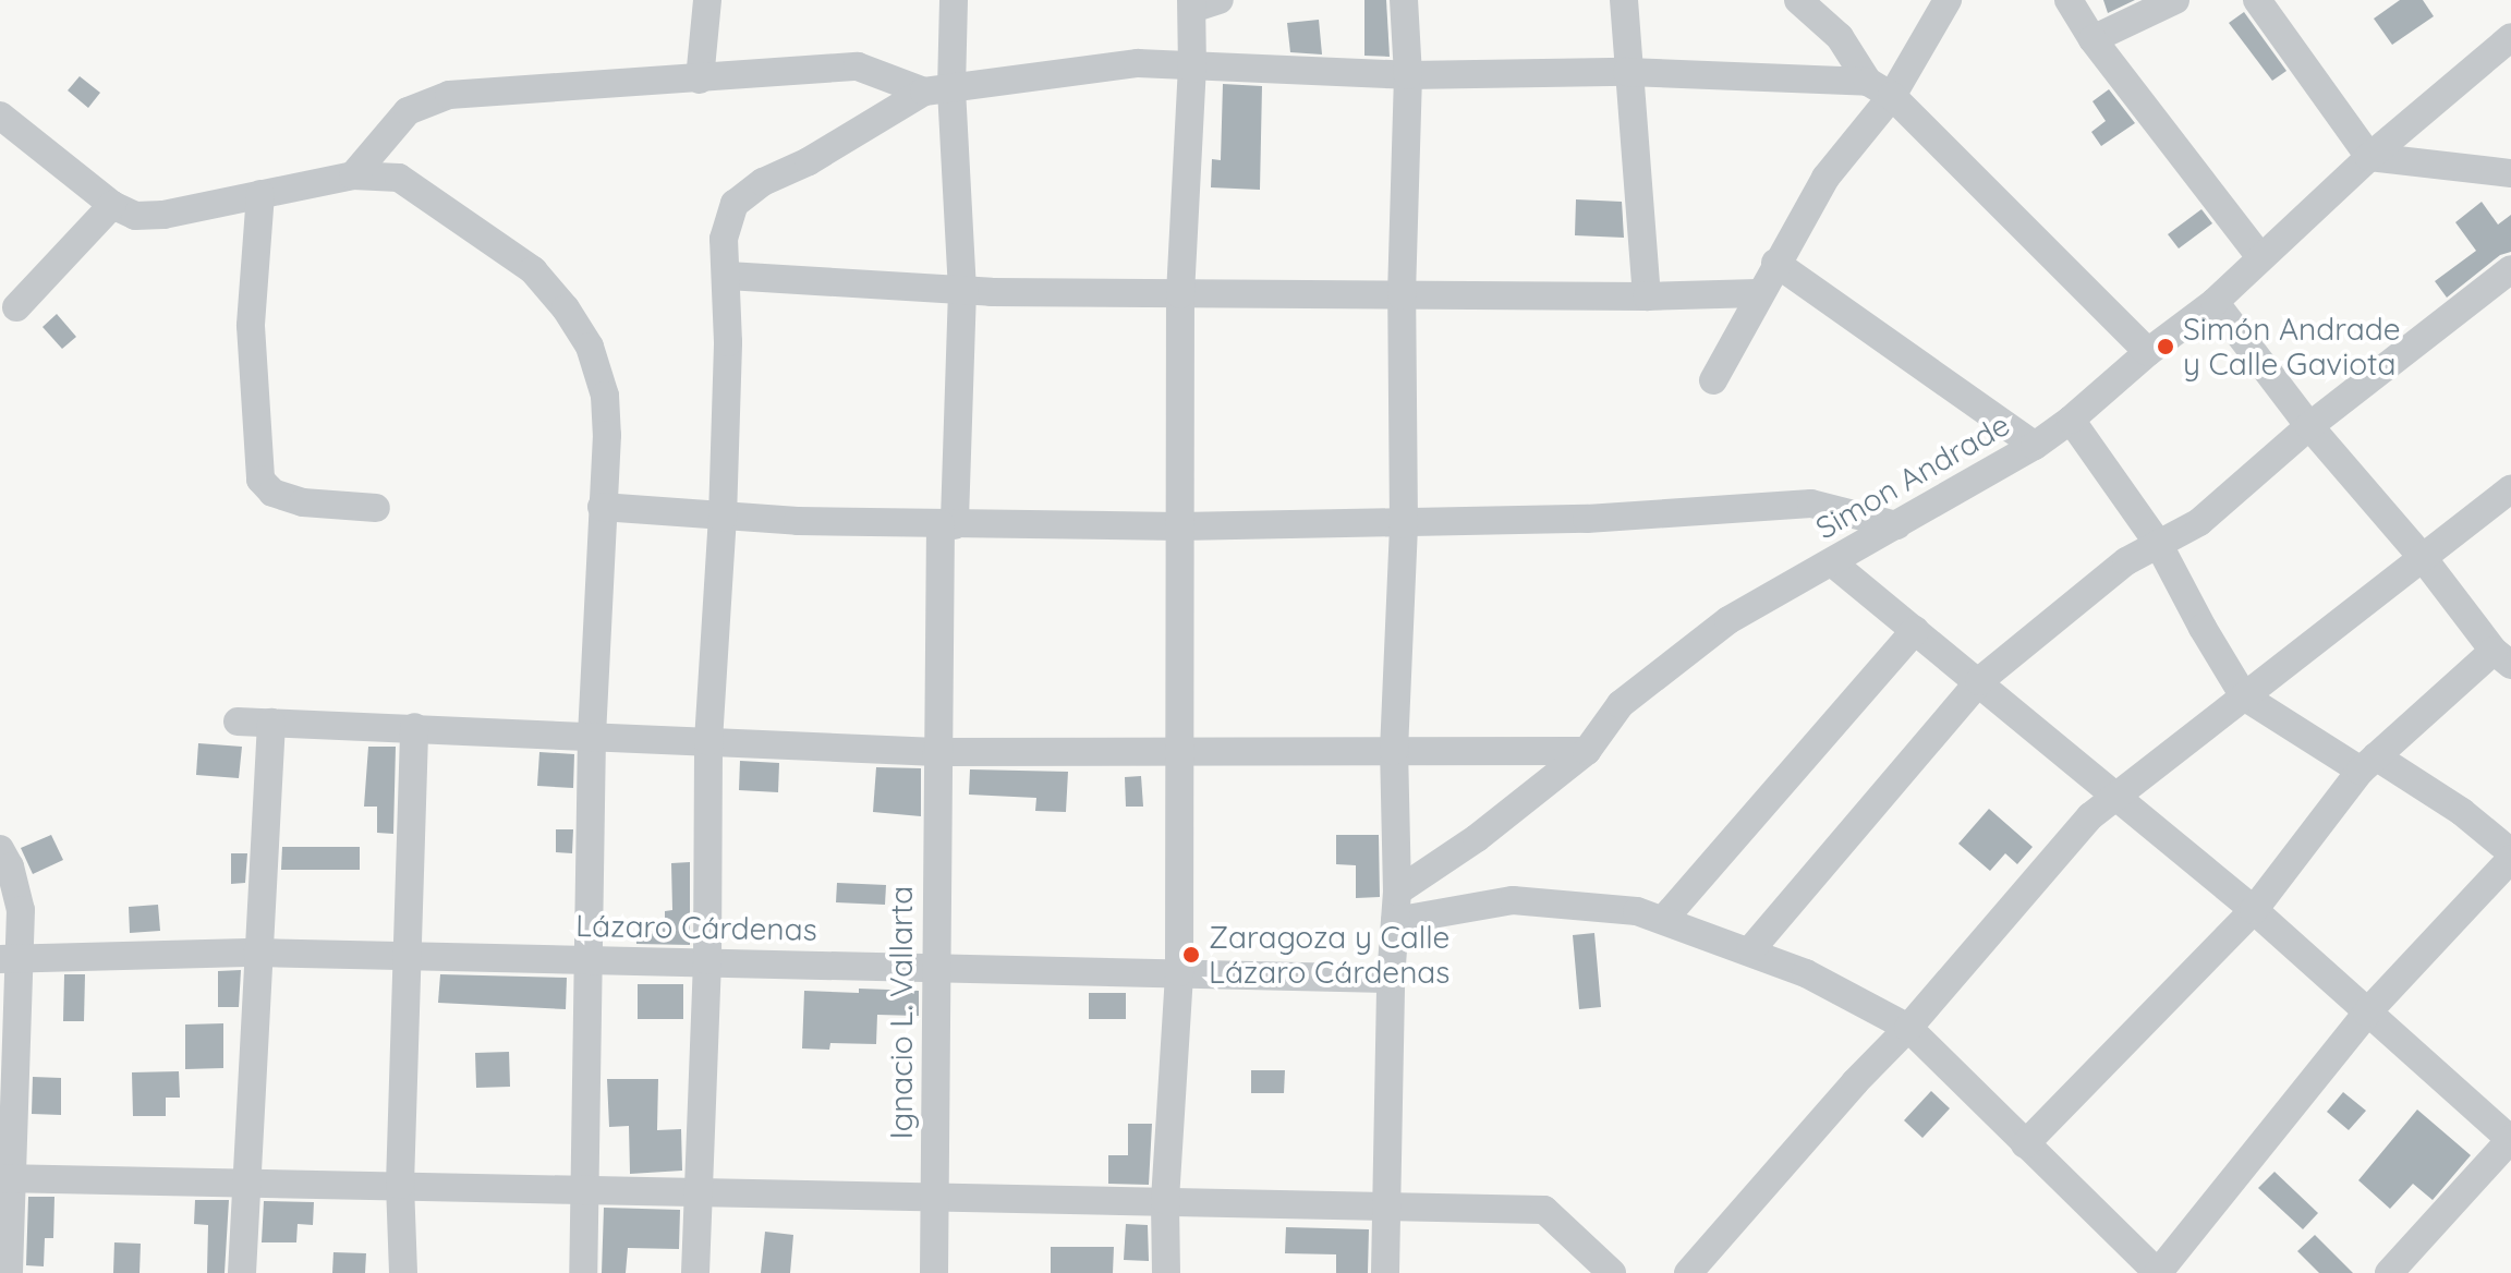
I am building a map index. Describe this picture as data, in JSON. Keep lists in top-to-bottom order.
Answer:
{
  "streets": {
    "street": ["Simon Andrade", "Lázaro Cárdenas", "Ignacio L. Vallarta"]
  },
  "crossings": [
    ["Lázaro Cárdenas", "Ignacio L. Vallarta"]
  ],
  "places": ["Simón Andrade y Calle Gaviota", "Zaragoza y Calle Lázaro Cárdenas"]
}
